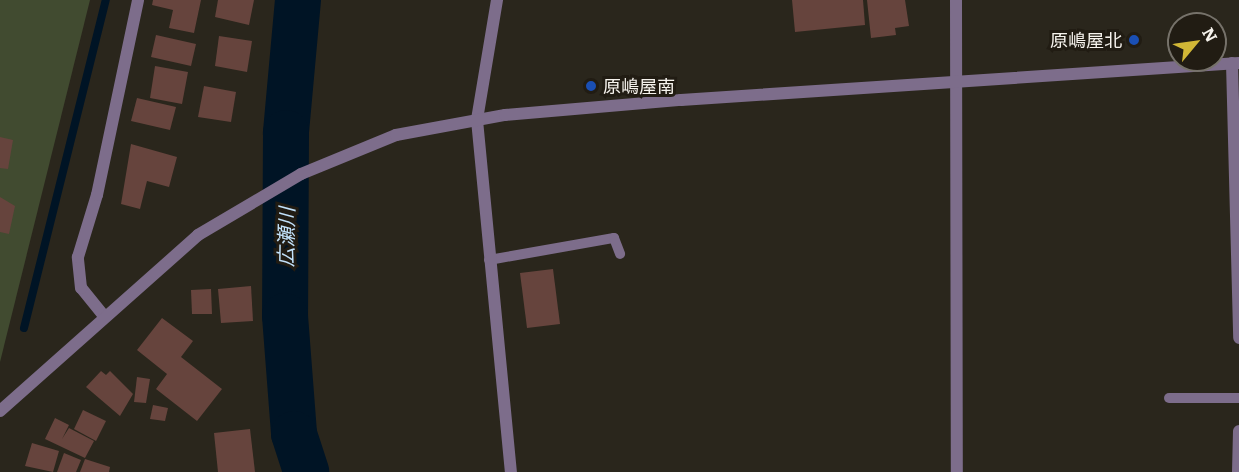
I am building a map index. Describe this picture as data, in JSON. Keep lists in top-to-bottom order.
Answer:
{
  "water": ["広瀬川"],
  "places": ["原嶋屋北", "原嶋屋南"],
  "north": "top right"
}
